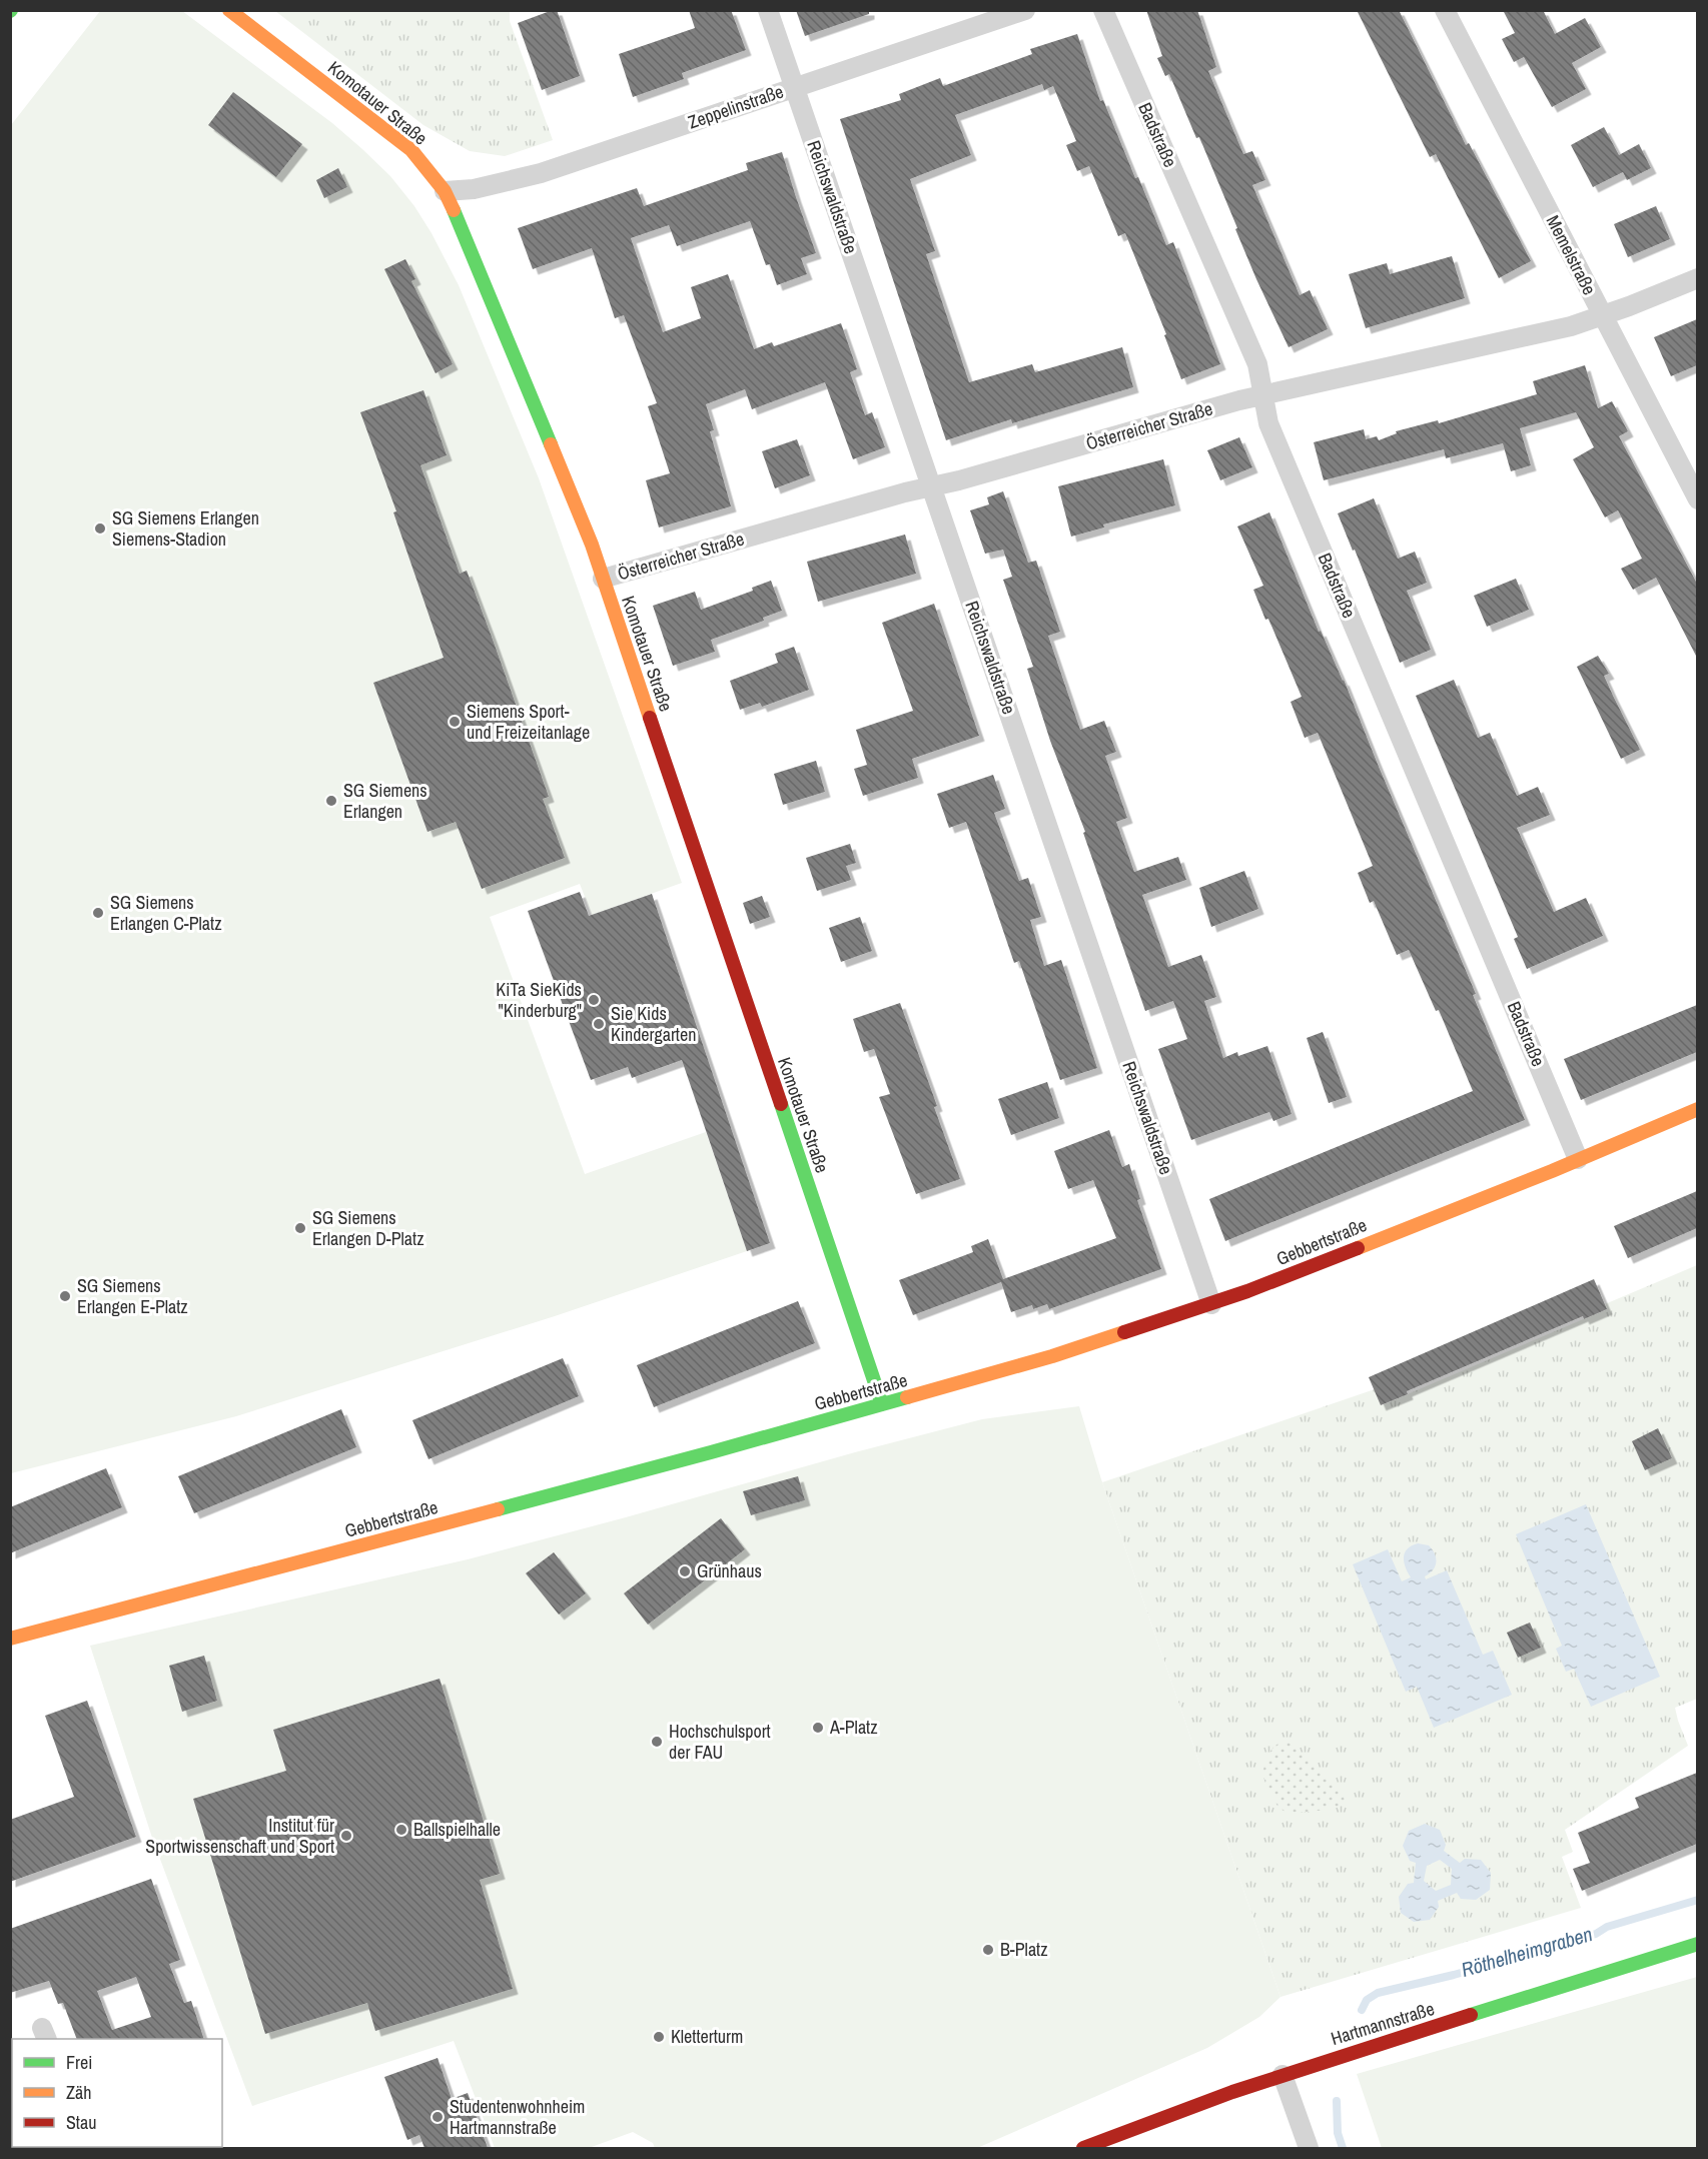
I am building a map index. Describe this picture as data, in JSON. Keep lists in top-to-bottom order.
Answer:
{
  "streets": {
    "street": [
      "Komotauer Straße",
      "Zeppelinstraße",
      "Badstraße",
      "Reichswaldstraße",
      "Memelstraße",
      "Österreicher Straße",
      "Gebbertstraße",
      "Hartmannstraße"
    ]
  },
  "crossings": [
    ["Komotauer Straße", "Zeppelinstraße"],
    ["Komotauer Straße", "Österreicher Straße"],
    ["Komotauer Straße", "Gebbertstraße"],
    ["Zeppelinstraße", "Reichswaldstraße"],
    ["Badstraße", "Österreicher Straße"],
    ["Badstraße", "Gebbertstraße"],
    ["Reichswaldstraße", "Österreicher Straße"],
    ["Reichswaldstraße", "Gebbertstraße"],
    ["Memelstraße", "Österreicher Straße"]
  ],
  "water": ["Röthelheimgraben"],
  "places": [
    "SG Siemens Erlangen Siemens-Stadion",
    "Siemens Sport- und Freizeitanlage",
    "SG Siemens Erlangen",
    "SG Siemens Erlangen C-Platz",
    "KiTa SieKids \"Kinderburg\"",
    "Sie Kids Kindergarten",
    "SG Siemens Erlangen D-Platz",
    "SG Siemens Erlangen E-Platz",
    "Grünhaus",
    "A-Platz",
    "Hochschulsport der FAU",
    "Ballspielhalle",
    "Institut für Sportwissenschaft und Sport",
    "B-Platz",
    "Kletterturm",
    "Studentenwohnheim Hartmannstraße"
  ],
  "legend": ["Frei", "Zäh", "Stau"]
}
